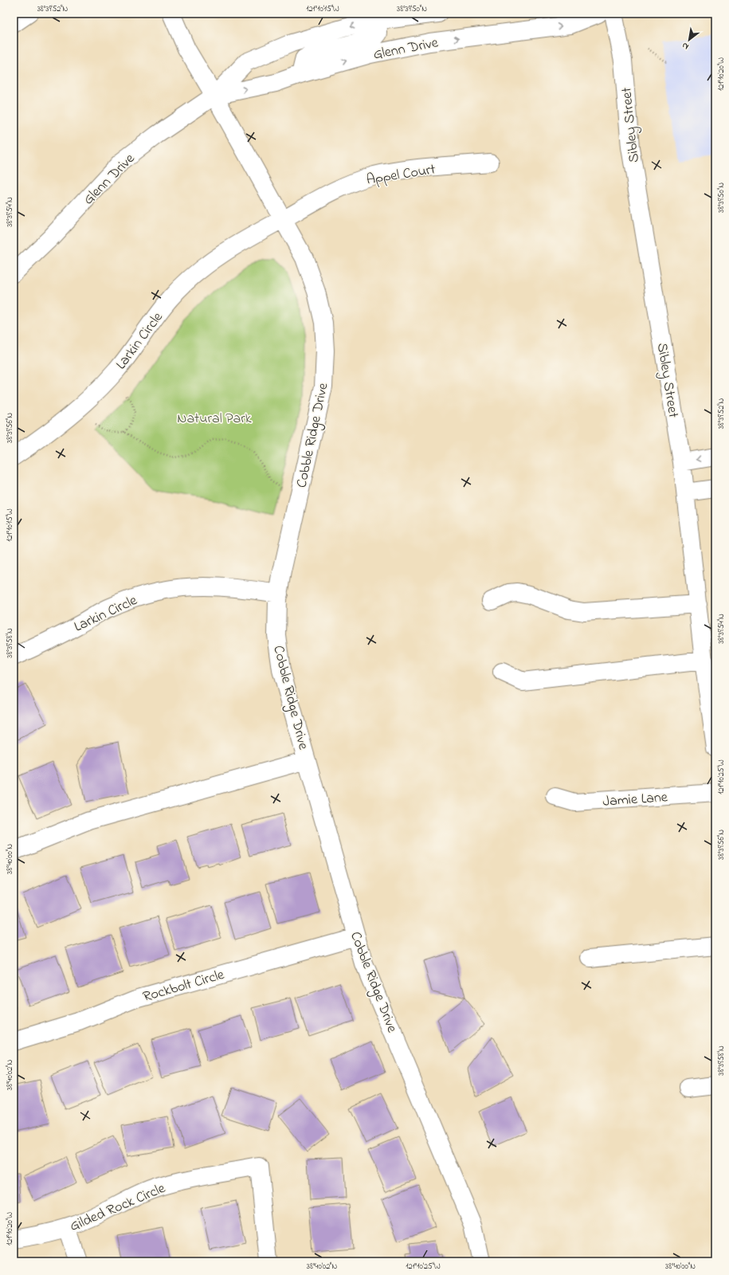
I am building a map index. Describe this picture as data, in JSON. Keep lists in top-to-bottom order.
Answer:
{
  "streets": {
    "street": [
      "Glenn Drive",
      "Sibley Street",
      "Appel Court",
      "Larkin Circle",
      "Cobble Ridge Drive",
      "Jamie Lane",
      "Rockbolt Circle",
      "Gilded Rock Circle"
    ]
  },
  "crossings": [
    ["Glenn Drive", "Cobble Ridge Drive"],
    ["Appel Court", "Larkin Circle"],
    ["Appel Court", "Cobble Ridge Drive"],
    ["Larkin Circle", "Cobble Ridge Drive"],
    ["Cobble Ridge Drive", "Rockbolt Circle"]
  ],
  "parks": ["Natural Park"],
  "north": "bottom left",
  "coordinates": [
    "38°39'52\"N",
    "121°10'15\"W",
    "38°39'50\"N",
    "121°10'20\"W",
    "38°39'54\"N",
    "38°39'56\"N",
    "38°39'58\"N",
    "121°10'25\"W",
    "38°40'00\"N",
    "38°40'02\"N"
  ]
}
